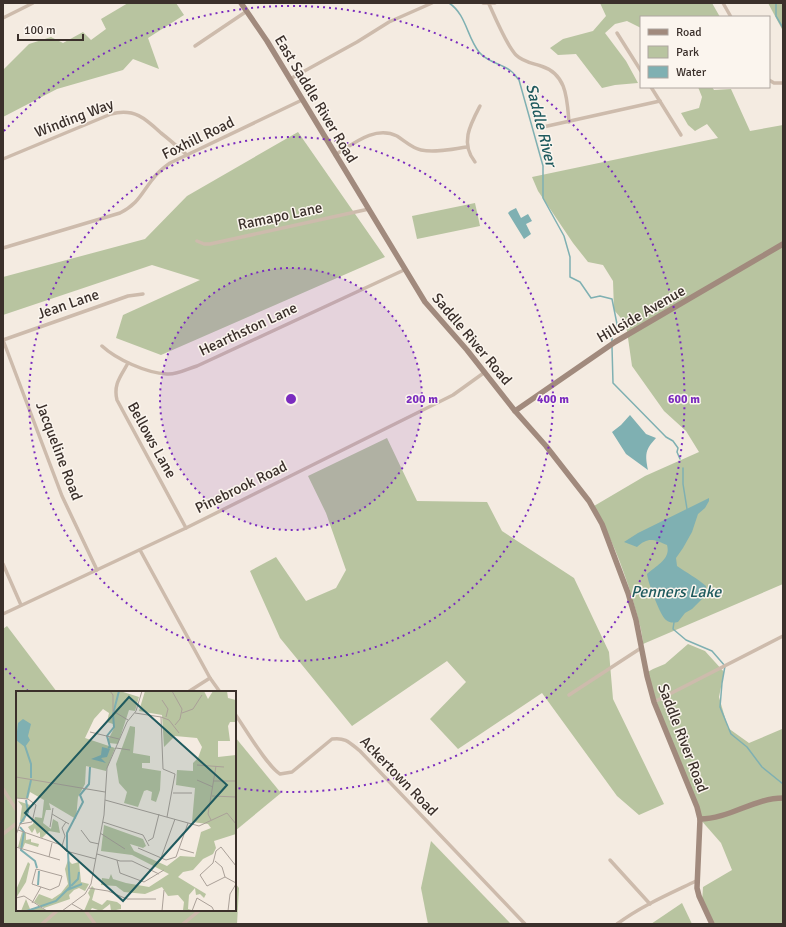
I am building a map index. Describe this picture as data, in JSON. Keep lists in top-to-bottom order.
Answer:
{
  "streets": {
    "main road": ["East Saddle River Road", "Hillside Avenue", "Saddle River Road"],
    "street": [
      "Winding Way",
      "Foxhill Road",
      "Ramapo Lane",
      "Jean Lane",
      "Hearthston Lane",
      "Bellows Lane",
      "Jacqueline Road",
      "Pinebrook Road",
      "Ackertown Road"
    ]
  },
  "crossings": [
    ["East Saddle River Road", "Foxhill Road"],
    ["East Saddle River Road", "Ramapo Lane"],
    ["East Saddle River Road", "Saddle River Road"],
    ["Winding Way", "Foxhill Road"],
    ["Ramapo Lane", "Saddle River Road"],
    ["Jean Lane", "Jacqueline Road"],
    ["Hillside Avenue", "Saddle River Road"],
    ["Hearthston Lane", "Saddle River Road"],
    ["Hearthston Lane", "Bellows Lane"],
    ["Saddle River Road", "Pinebrook Road"],
    ["Bellows Lane", "Pinebrook Road"],
    ["Jacqueline Road", "Pinebrook Road"]
  ],
  "water": ["Saddle River", "Penners Lake"],
  "legend": ["Road", "Park", "Water"],
  "scale_bar": "100 m",
  "rings": ["200 m", "400 m", "600 m"]
}
